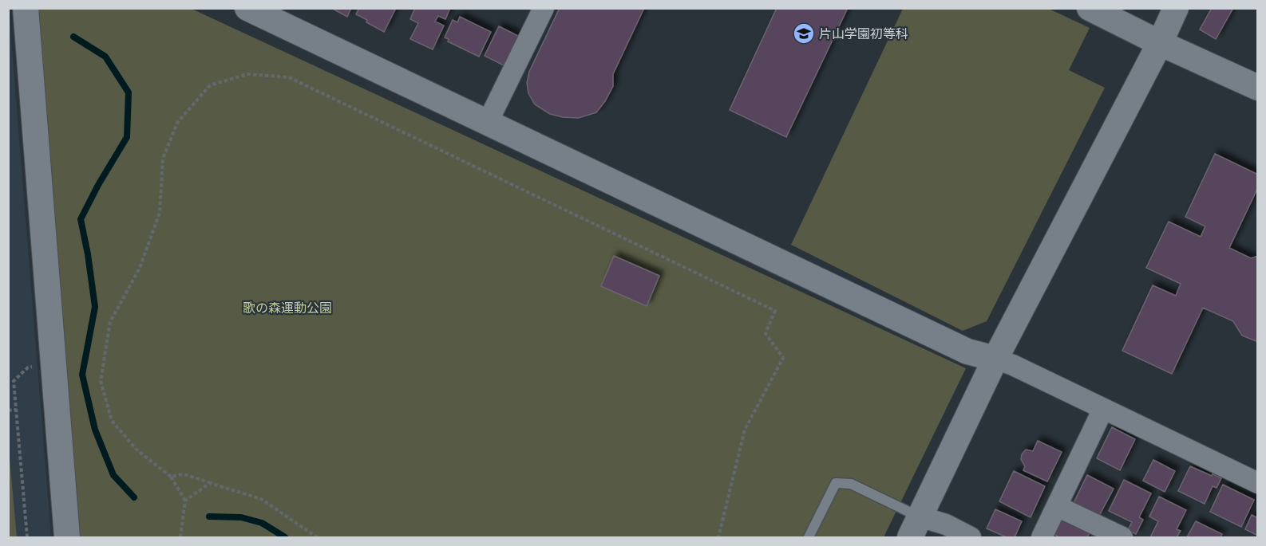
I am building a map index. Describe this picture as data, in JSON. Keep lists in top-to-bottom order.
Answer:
{
  "parks": ["歌の森運動公園"],
  "places": {
    "school or university": ["片山学園初等科"]
  }
}
